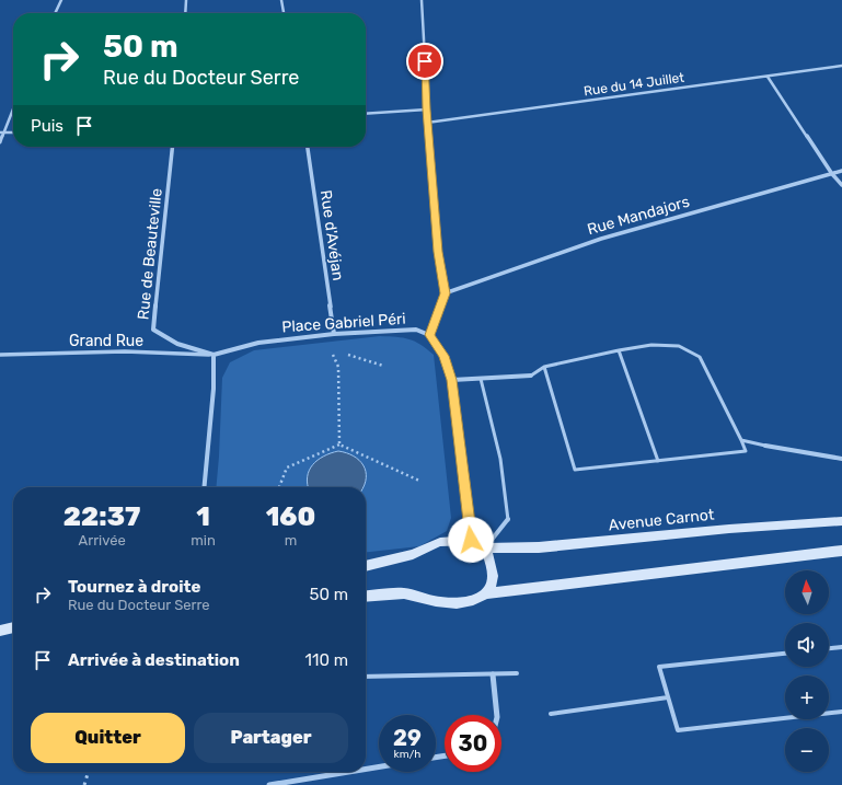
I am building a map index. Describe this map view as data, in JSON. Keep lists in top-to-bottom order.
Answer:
{
  "streets": {
    "main road": ["Avenue Carnot"],
    "street": [
      "Rue du 14 Juillet",
      "Rue Mandajors",
      "Rue d'Avéjan",
      "Rue de Beauteville",
      "Place Gabriel Péri",
      "Grand Rue"
    ]
  },
  "crossings": [
    ["Rue d'Avéjan", "Place Gabriel Péri"],
    ["Rue de Beauteville", "Place Gabriel Péri"],
    ["Rue de Beauteville", "Grand Rue"],
    ["Place Gabriel Péri", "Grand Rue"]
  ],
  "north": "top",
  "page": {
    "turn": ["50 m", "Rue du Docteur Serre"],
    "then": "Puis",
    "eta": [
      "22:37",
      "Arrivée",
      "1",
      "min",
      "160",
      "m"
    ],
    "list": [
      {
        "name": "Tournez à droite",
        "note": "Rue du Docteur Serre",
        "value": "50 m"
      },
      {
        "name": "Arrivée à destination",
        "value": "110 m"
      }
    ],
    "map_buttons": ["+", "−"],
    "buttons": ["Quitter", "Partager"],
    "speed": "29 km/h",
    "limit": "30"
  }
}
